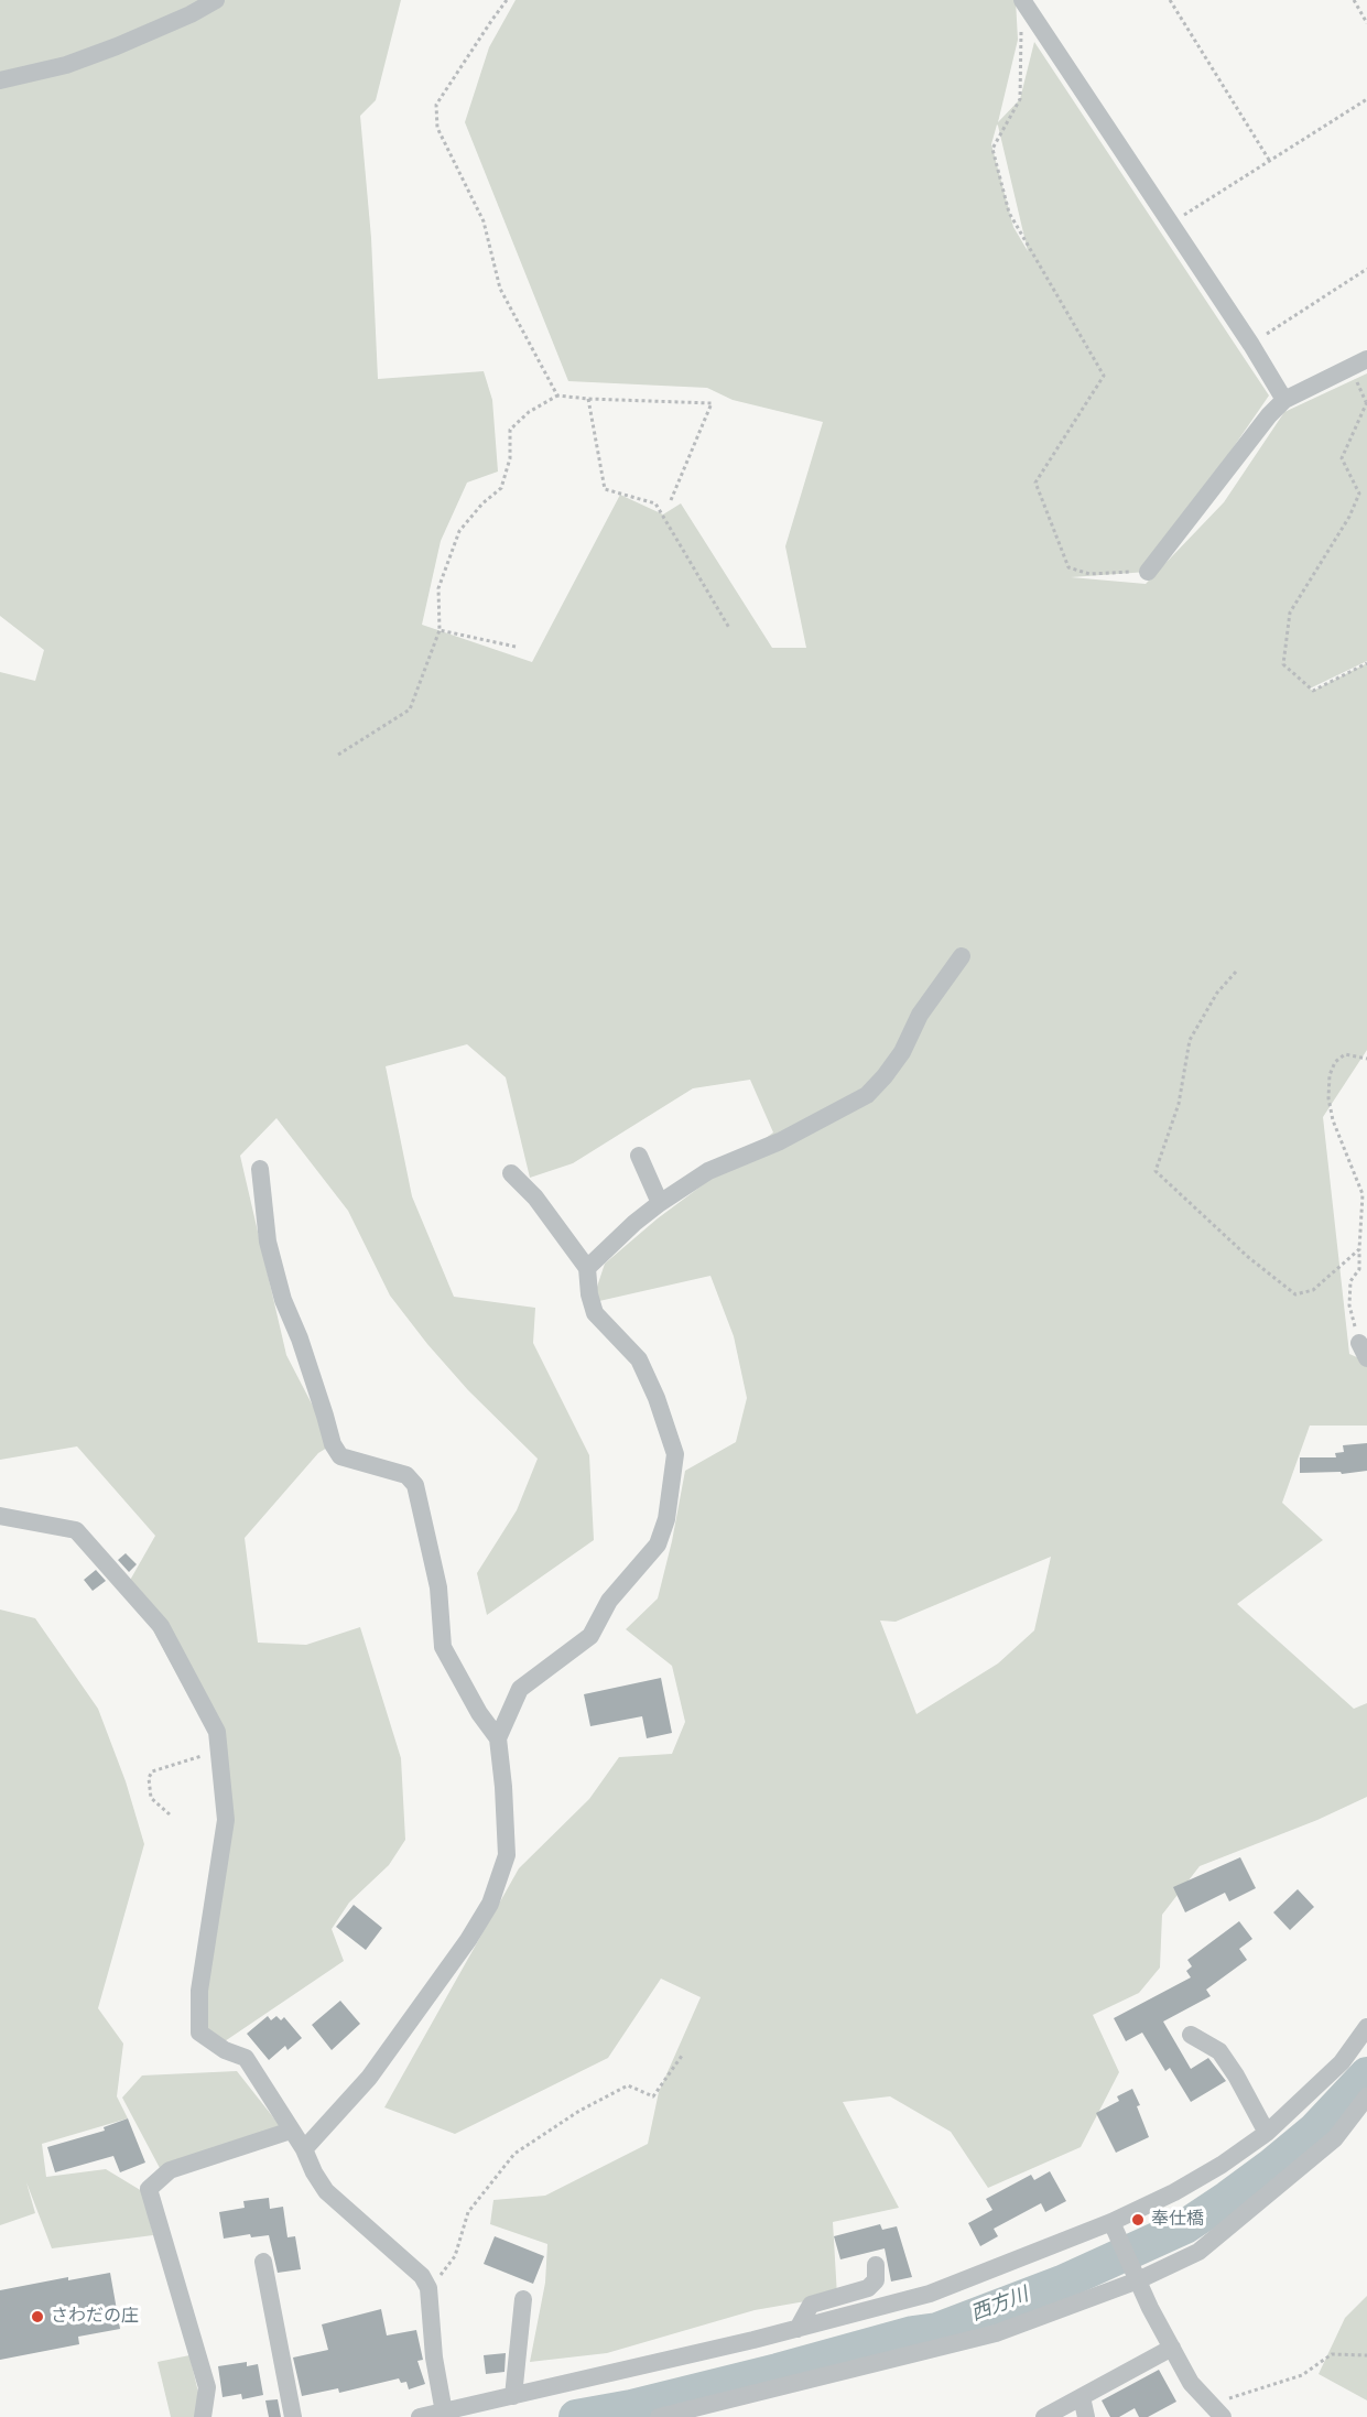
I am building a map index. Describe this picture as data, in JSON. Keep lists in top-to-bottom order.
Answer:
{
  "water": ["西方川"],
  "places": ["奉仕橋", "さわだの庄"]
}
